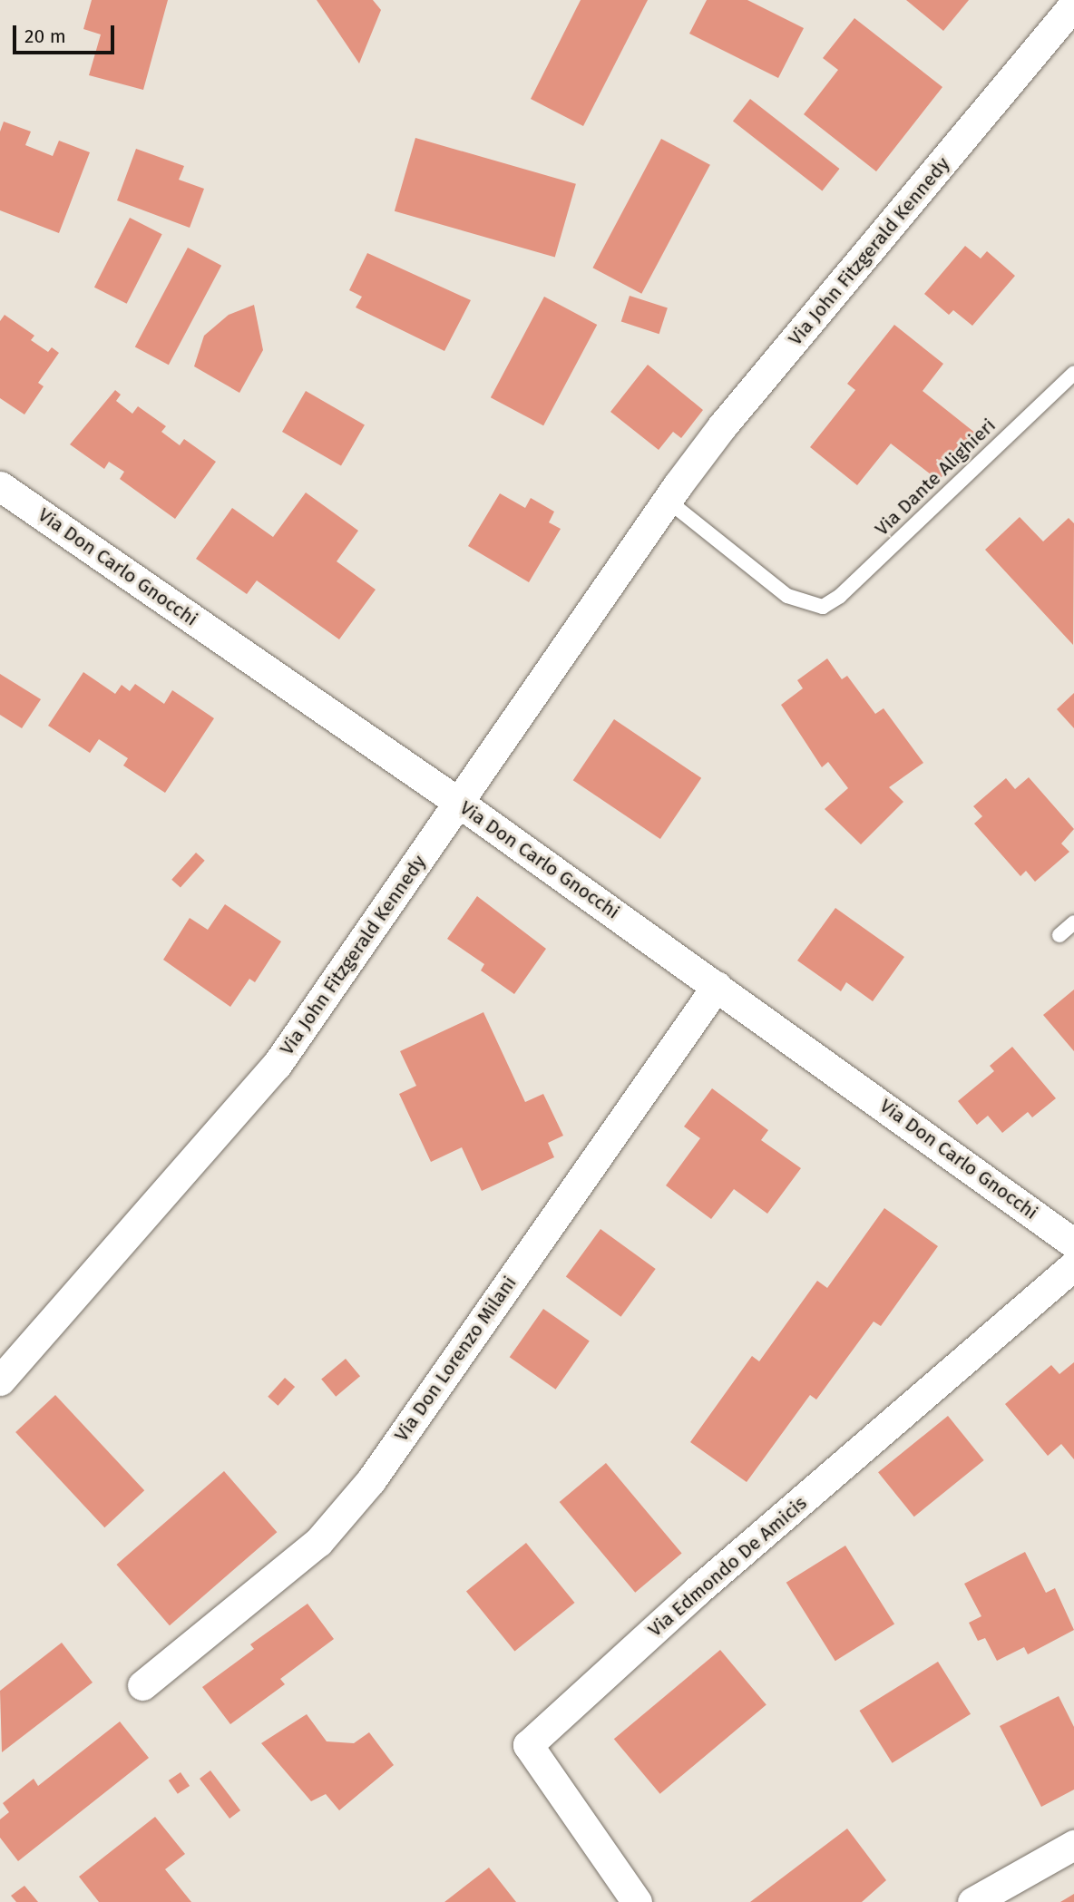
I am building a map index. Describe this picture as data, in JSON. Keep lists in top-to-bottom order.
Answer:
{
  "streets": {
    "street": [
      "Via John Fitzgerald Kennedy",
      "Via Don Carlo Gnocchi",
      "Via Don Lorenzo Milani",
      "Via Edmondo De Amicis"
    ],
    "lane": ["Via Dante Alighieri"]
  },
  "crossings": [
    ["Via John Fitzgerald Kennedy", "Via Dante Alighieri"],
    ["Via John Fitzgerald Kennedy", "Via Don Carlo Gnocchi"],
    ["Via Don Carlo Gnocchi", "Via Don Lorenzo Milani"]
  ],
  "scale_bar": "20 m"
}
